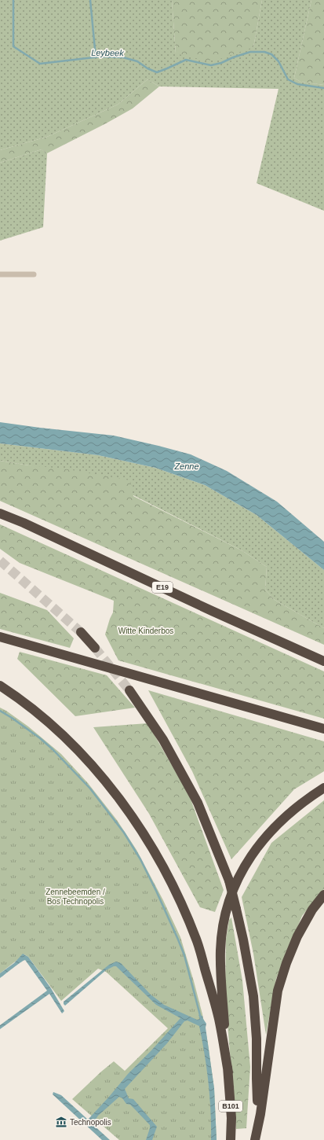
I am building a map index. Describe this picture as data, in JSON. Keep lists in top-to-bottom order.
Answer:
{
  "streets": {
    "highway": ["E19", "B101"]
  },
  "water": ["Leybeek", "Zenne"],
  "parks": ["Witte Kinderbos", "Zennebeemden / Bos Technopolis"],
  "places": {
    "museum": ["Technopolis"]
  }
}
